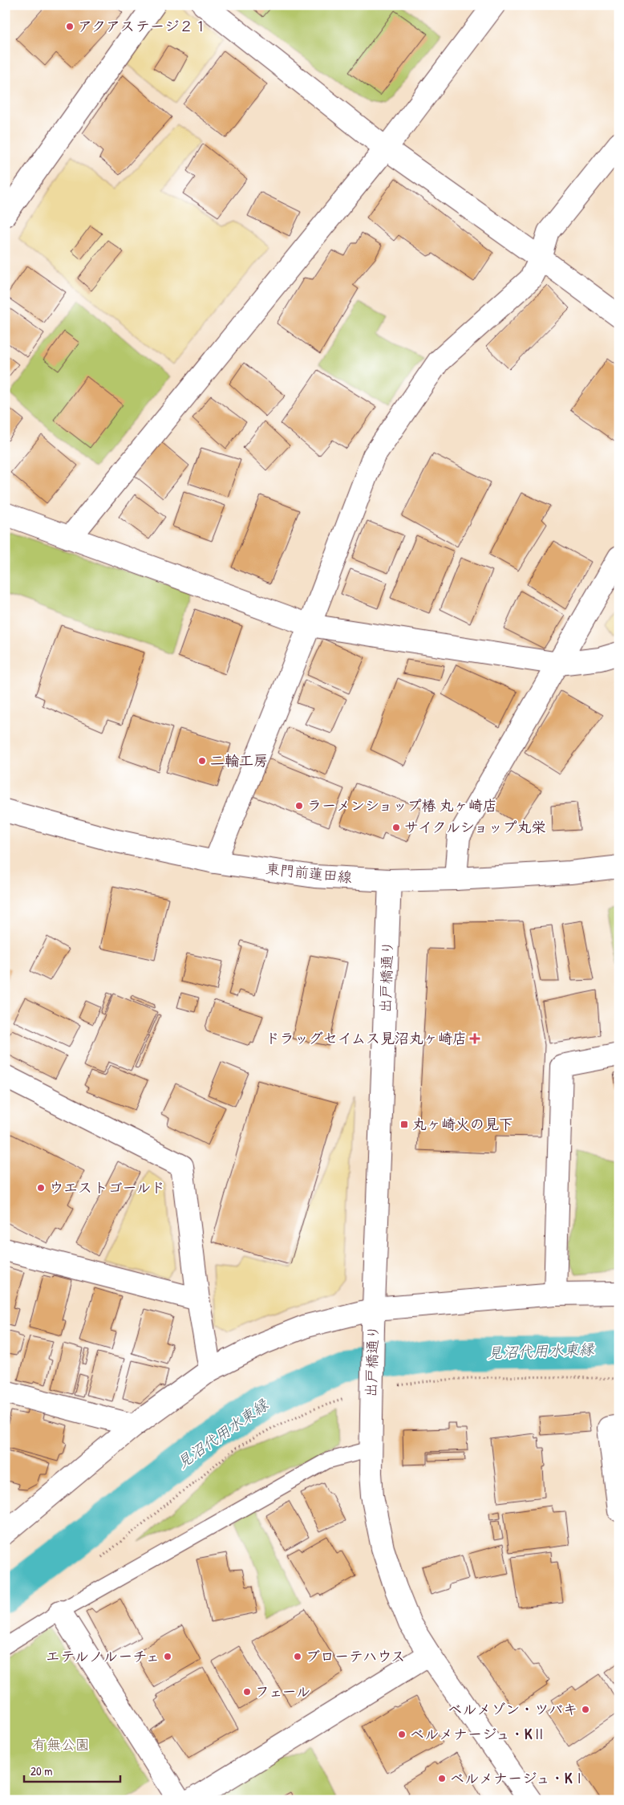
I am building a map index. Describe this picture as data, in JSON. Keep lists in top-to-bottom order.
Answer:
{
  "streets": {
    "street": ["東門前蓮田線", "出戸橋通り"]
  },
  "crossings": [
    ["東門前蓮田線", "出戸橋通り"]
  ],
  "water": ["見沼代用水東縁"],
  "parks": ["有無公園"],
  "places": {
    "other": [
      "アクアステージ２１",
      "二輪工房",
      "ラーメンショップ椿 丸ヶ崎店",
      "サイクルショップ丸栄",
      "ウエストゴールド",
      "エテルノルーチェ",
      "ブローテハウス",
      "フェール",
      "ベルメゾン・ツバキ",
      "ベルメナージュ・KⅡ",
      "ベルメナージュ・KⅠ"
    ],
    "health": ["ドラッグセイムス見沼丸ヶ崎店"],
    "transit": ["丸ヶ崎火の見下"]
  },
  "scale_bar": "20 m"
}
